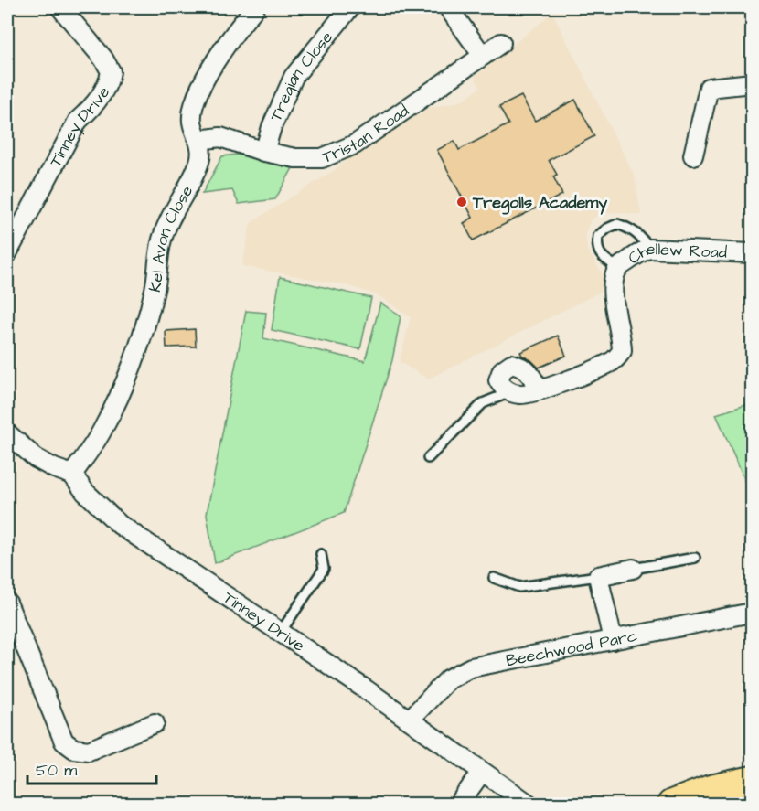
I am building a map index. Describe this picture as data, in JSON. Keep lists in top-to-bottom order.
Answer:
{
  "streets": {
    "street": [
      "Tregian Close",
      "Tinney Drive",
      "Tristan Road",
      "Kel Avon Close",
      "Chellew Road",
      "Beechwood Parc"
    ]
  },
  "crossings": [
    ["Tregian Close", "Tristan Road"],
    ["Tinney Drive", "Kel Avon Close"],
    ["Tinney Drive", "Beechwood Parc"],
    ["Tristan Road", "Kel Avon Close"]
  ],
  "places": ["Tregolls Academy"],
  "scale_bar": "50 m"
}
